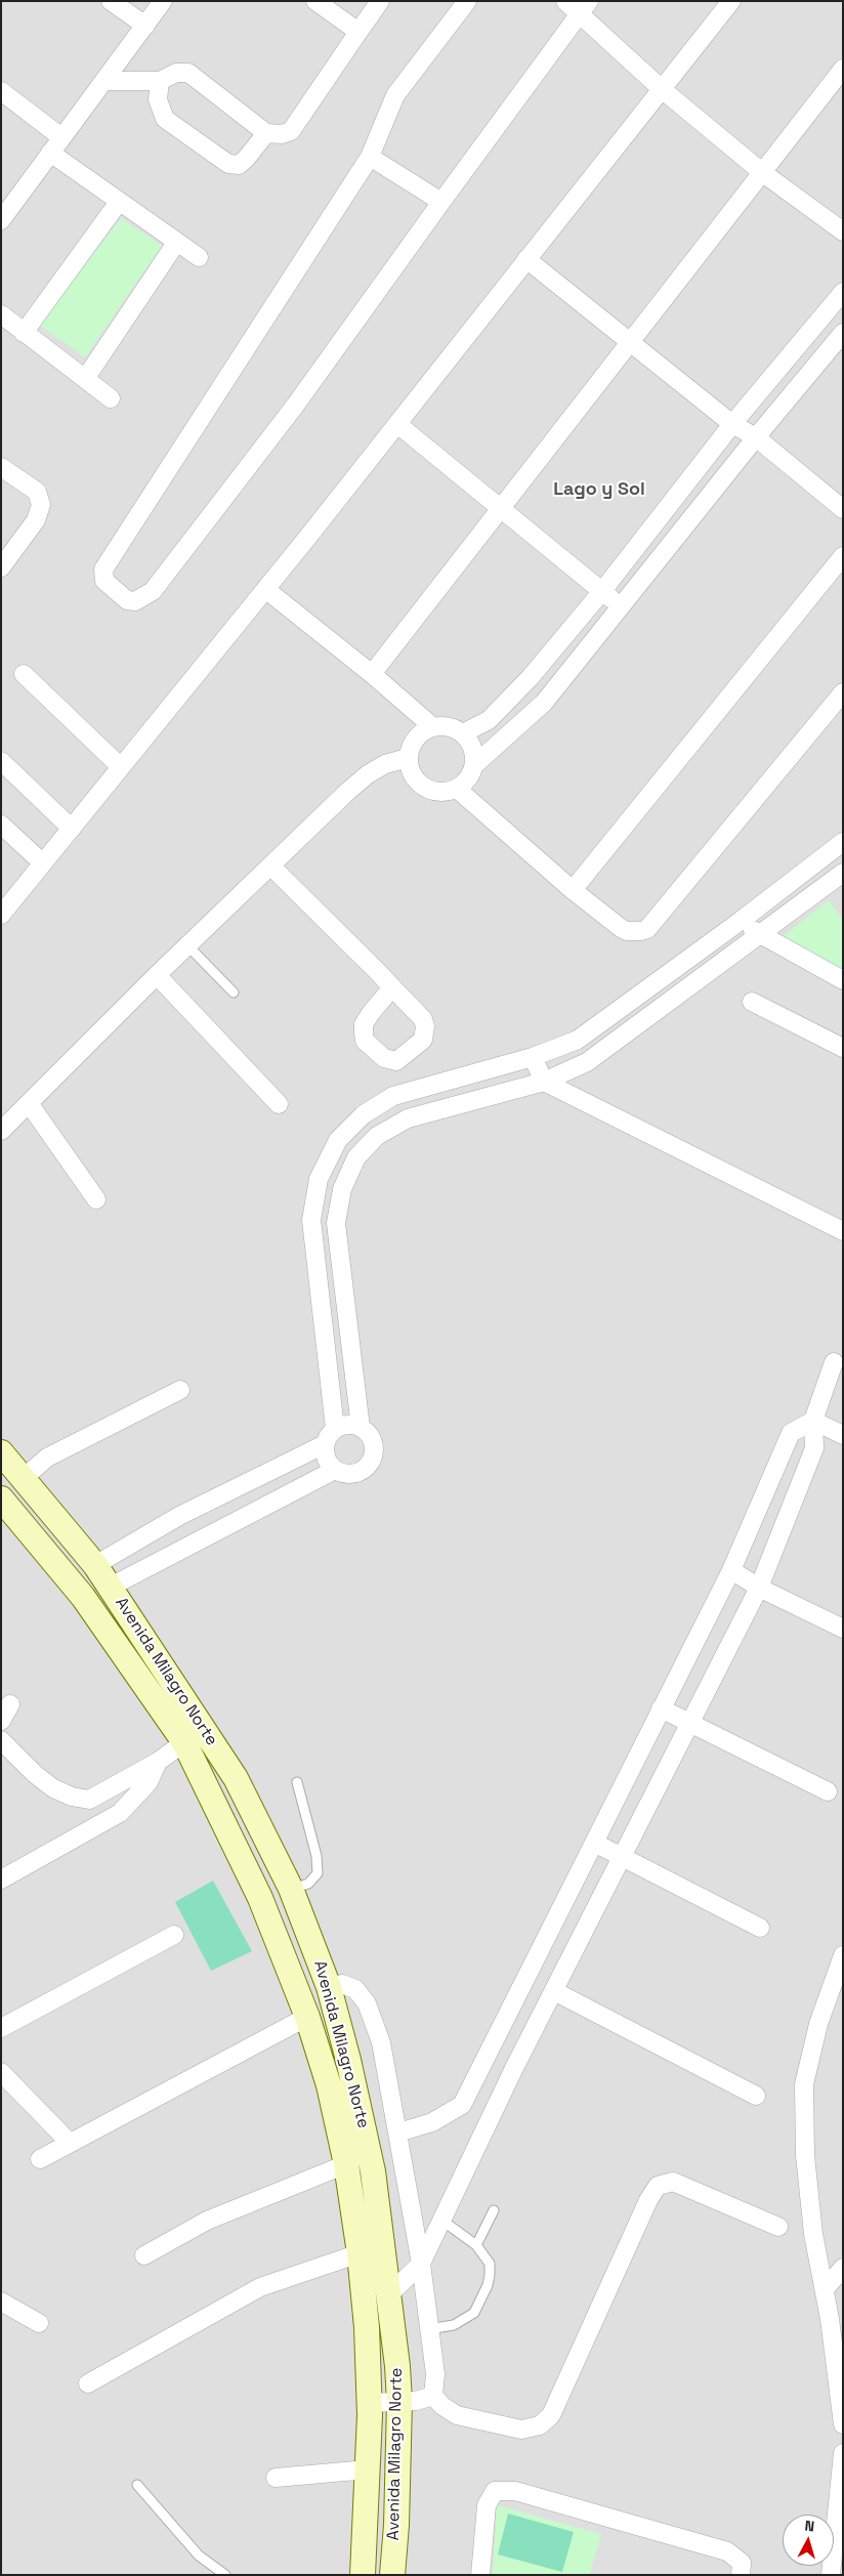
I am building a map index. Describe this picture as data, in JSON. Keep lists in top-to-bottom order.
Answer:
{
  "streets": {
    "main road": ["Avenida Milagro Norte"]
  },
  "districts": ["Lago y Sol"],
  "north": "top"
}
